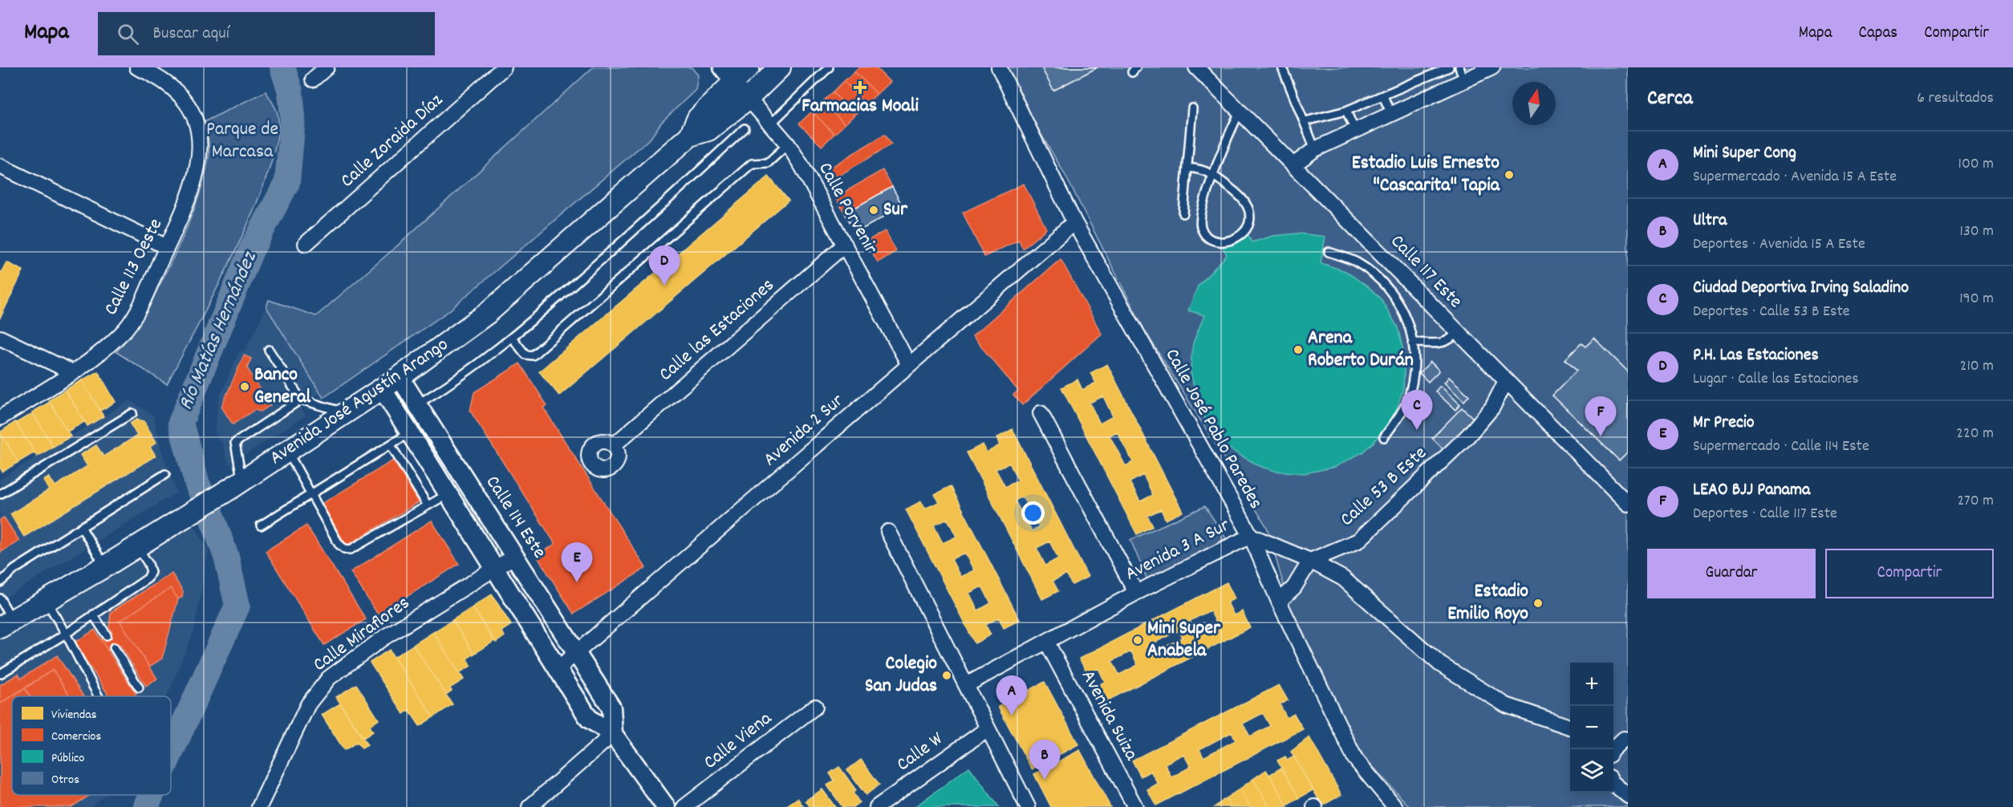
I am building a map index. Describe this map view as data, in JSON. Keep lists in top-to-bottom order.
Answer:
{
  "streets": {
    "main road": ["Avenida José Agustín Arango"],
    "street": [
      "Calle Zoraida Díaz",
      "Calle Porvenir",
      "Calle 113 Oeste",
      "Calle 117 Este",
      "Calle las Estaciones",
      "Calle José Pablo Paredes",
      "Avenida 2 Sur",
      "Calle 53 B Este",
      "Calle 114 Este",
      "Avenida 3 A Sur",
      "Calle Miraflores",
      "Avenida Suiza",
      "Calle Viena",
      "Calle W"
    ]
  },
  "crossings": [
    ["Calle Porvenir", "Calle las Estaciones"],
    ["Calle Porvenir", "Avenida José Agustín Arango"],
    ["Calle Porvenir", "Avenida 2 Sur"],
    ["Calle 117 Este", "Calle 53 B Este"],
    ["Avenida José Agustín Arango", "Calle 114 Este"],
    ["Calle José Pablo Paredes", "Avenida 2 Sur"],
    ["Calle José Pablo Paredes", "Avenida 3 A Sur"],
    ["Avenida 2 Sur", "Calle 114 Este"],
    ["Calle 53 B Este", "Avenida 3 A Sur"],
    ["Calle 114 Este", "Calle Miraflores"],
    ["Avenida 3 A Sur", "Avenida Suiza"]
  ],
  "water": ["Río Matías Hernández"],
  "parks": ["Parque de Marcasa"],
  "places": {
    "health": ["Farmacias Moali"],
    "other": [
      "Estadio Luis Ernesto \"Cascarita\" Tapia",
      "Sur",
      "Arena Roberto Durán",
      "Banco General",
      "Estadio Emilio Royo",
      "Mini Super Anabela",
      "Colegio San Judas"
    ]
  },
  "legend": [
    "Viviendas",
    "Comercios",
    "Público",
    "Otros"
  ],
  "north": "top",
  "page": {
    "header": "Mapa",
    "search": "Buscar aquí",
    "nav": ["Mapa", "Capas", "Compartir"],
    "heading": ["Cerca", "6 resultados"],
    "list": [
      {
        "mark": "A",
        "name": "Mini Super Cong",
        "note": "Supermercado · Avenida 15 A Este",
        "value": "100 m"
      },
      {
        "mark": "B",
        "name": "Ultra",
        "note": "Deportes · Avenida 15 A Este",
        "value": "130 m"
      },
      {
        "mark": "C",
        "name": "Ciudad Deportiva Irving Saladino",
        "note": "Deportes · Calle 53 B Este",
        "value": "190 m"
      },
      {
        "mark": "D",
        "name": "P.H. Las Estaciones",
        "note": "Lugar · Calle las Estaciones",
        "value": "210 m"
      },
      {
        "mark": "E",
        "name": "Mr Precio",
        "note": "Supermercado · Calle 114 Este",
        "value": "220 m"
      },
      {
        "mark": "F",
        "name": "LEAO BJJ Panama",
        "note": "Deportes · Calle 117 Este",
        "value": "270 m"
      }
    ],
    "pins": [
      "D",
      "C",
      "F",
      "E",
      "A",
      "B"
    ],
    "buttons": ["Guardar", "Compartir"],
    "map_buttons": ["+", "−"]
  }
}
